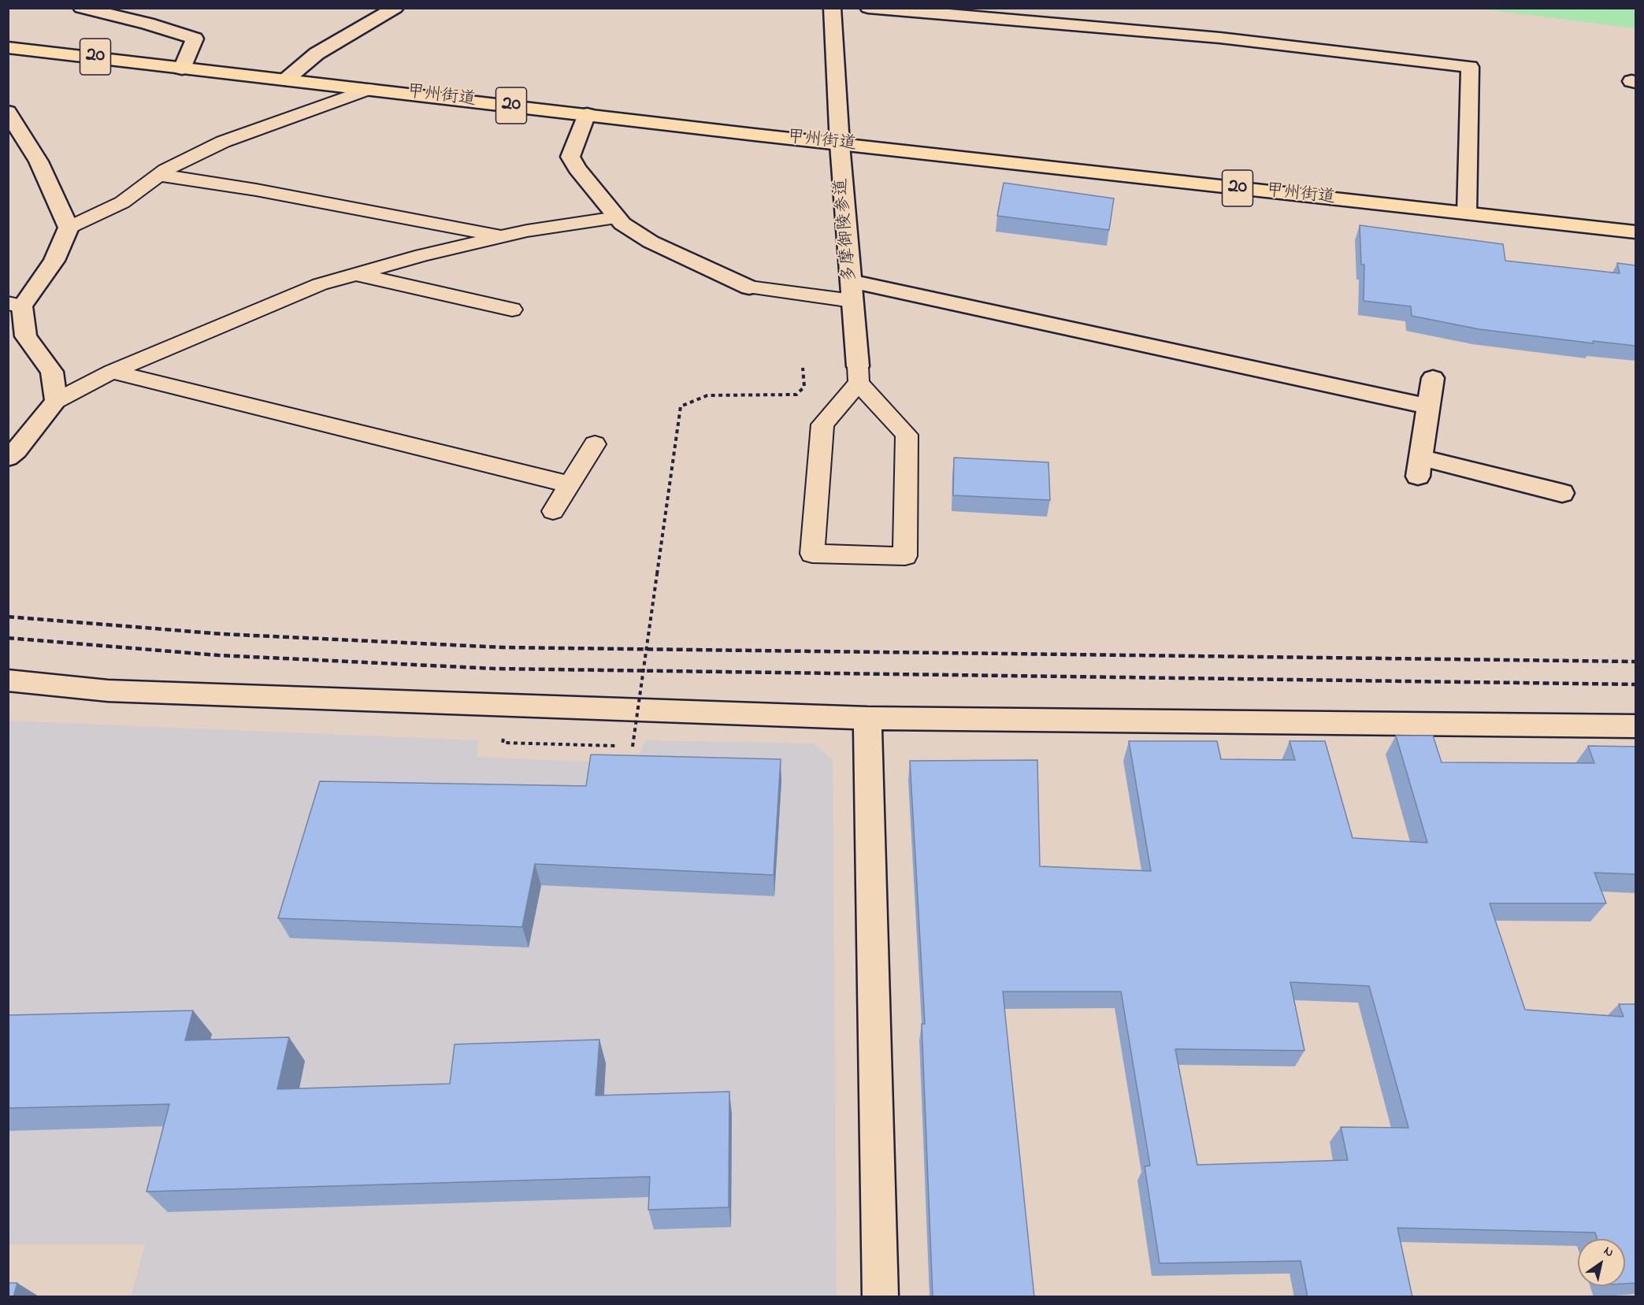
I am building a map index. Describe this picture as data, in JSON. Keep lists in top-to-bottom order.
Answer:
{
  "streets": {
    "highway": ["20", "甲州街道"],
    "street": ["多摩御陵参道"]
  },
  "crossings": [
    ["甲州街道", "多摩御陵参道"]
  ],
  "north": "top right"
}
